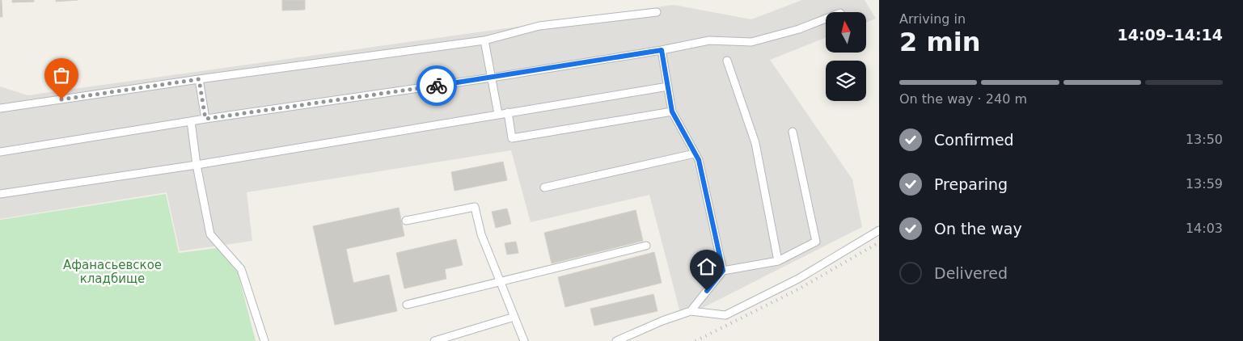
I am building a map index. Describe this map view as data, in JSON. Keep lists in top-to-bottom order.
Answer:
{
  "parks": ["Афанасьевское кладбище"],
  "north": "top",
  "page": {
    "heading": ["2 min", "Arriving in", "14:09–14:14"],
    "bar": "On the way · 240 m",
    "list": [
      ["Confirmed", "13:50"],
      ["Preparing", "13:59"],
      ["On the way", "14:03"],
      "Delivered"
    ]
  }
}
